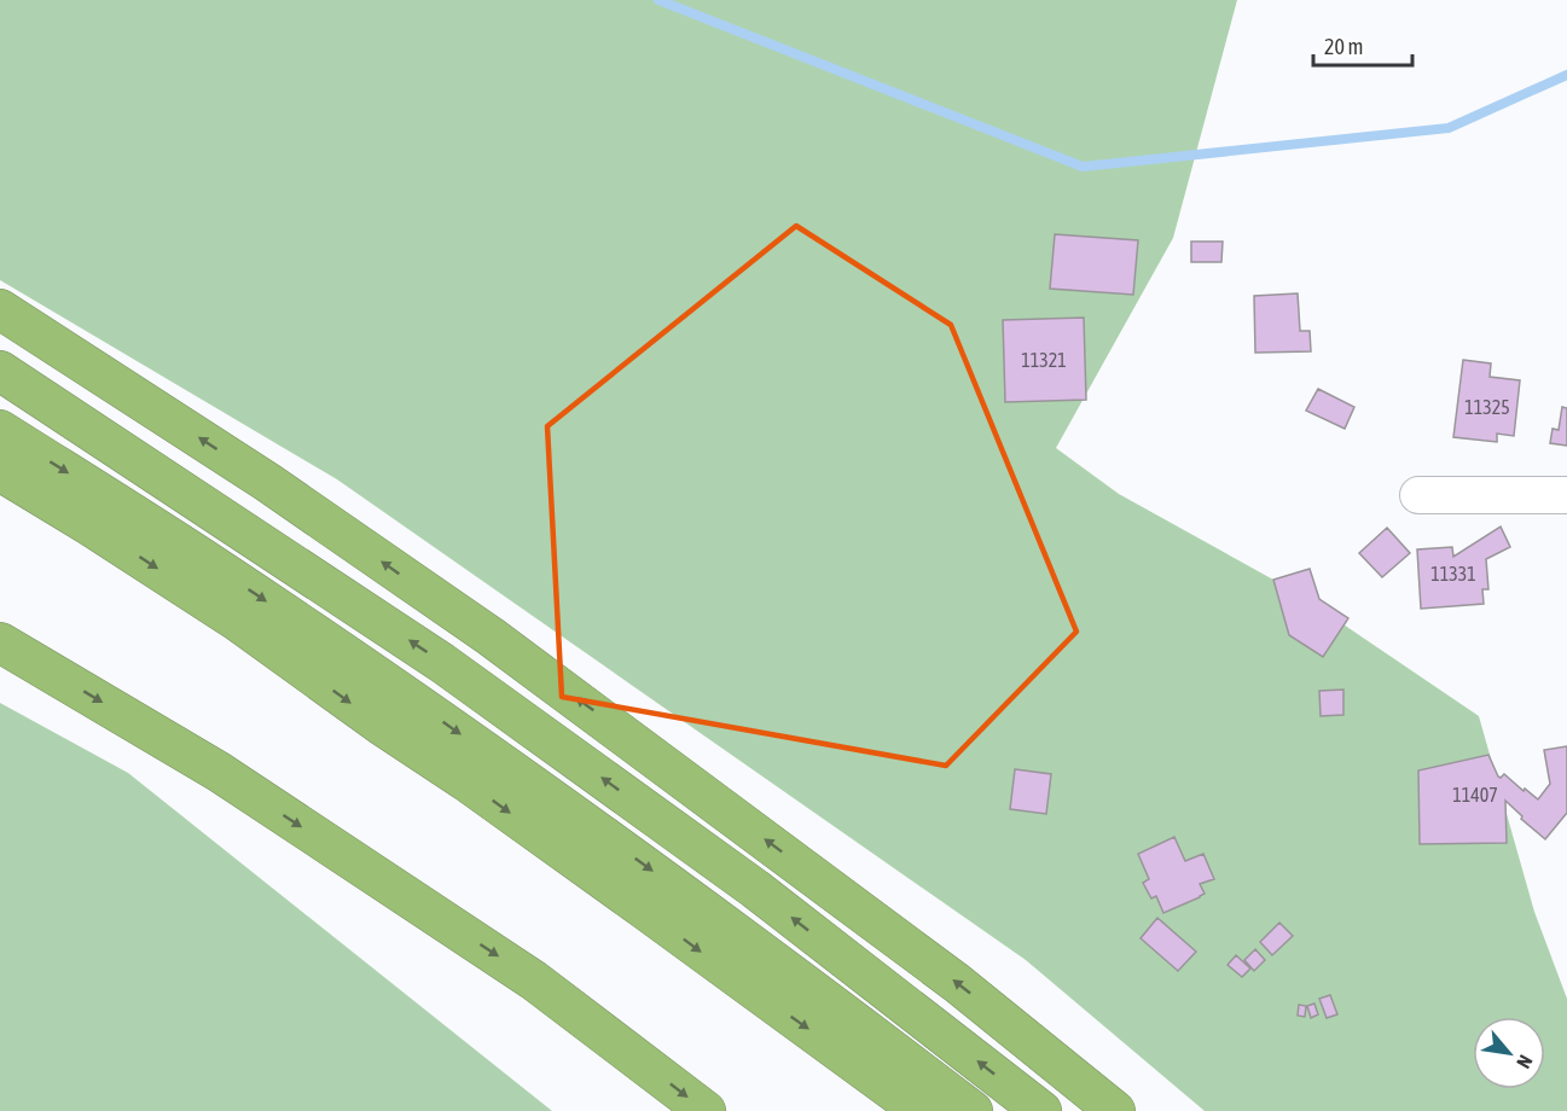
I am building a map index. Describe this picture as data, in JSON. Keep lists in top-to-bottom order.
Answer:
{
  "house_numbers": [
    "11321",
    "11325",
    "11331",
    "11407"
  ],
  "scale_bar": "20 m",
  "north": "bottom right"
}
